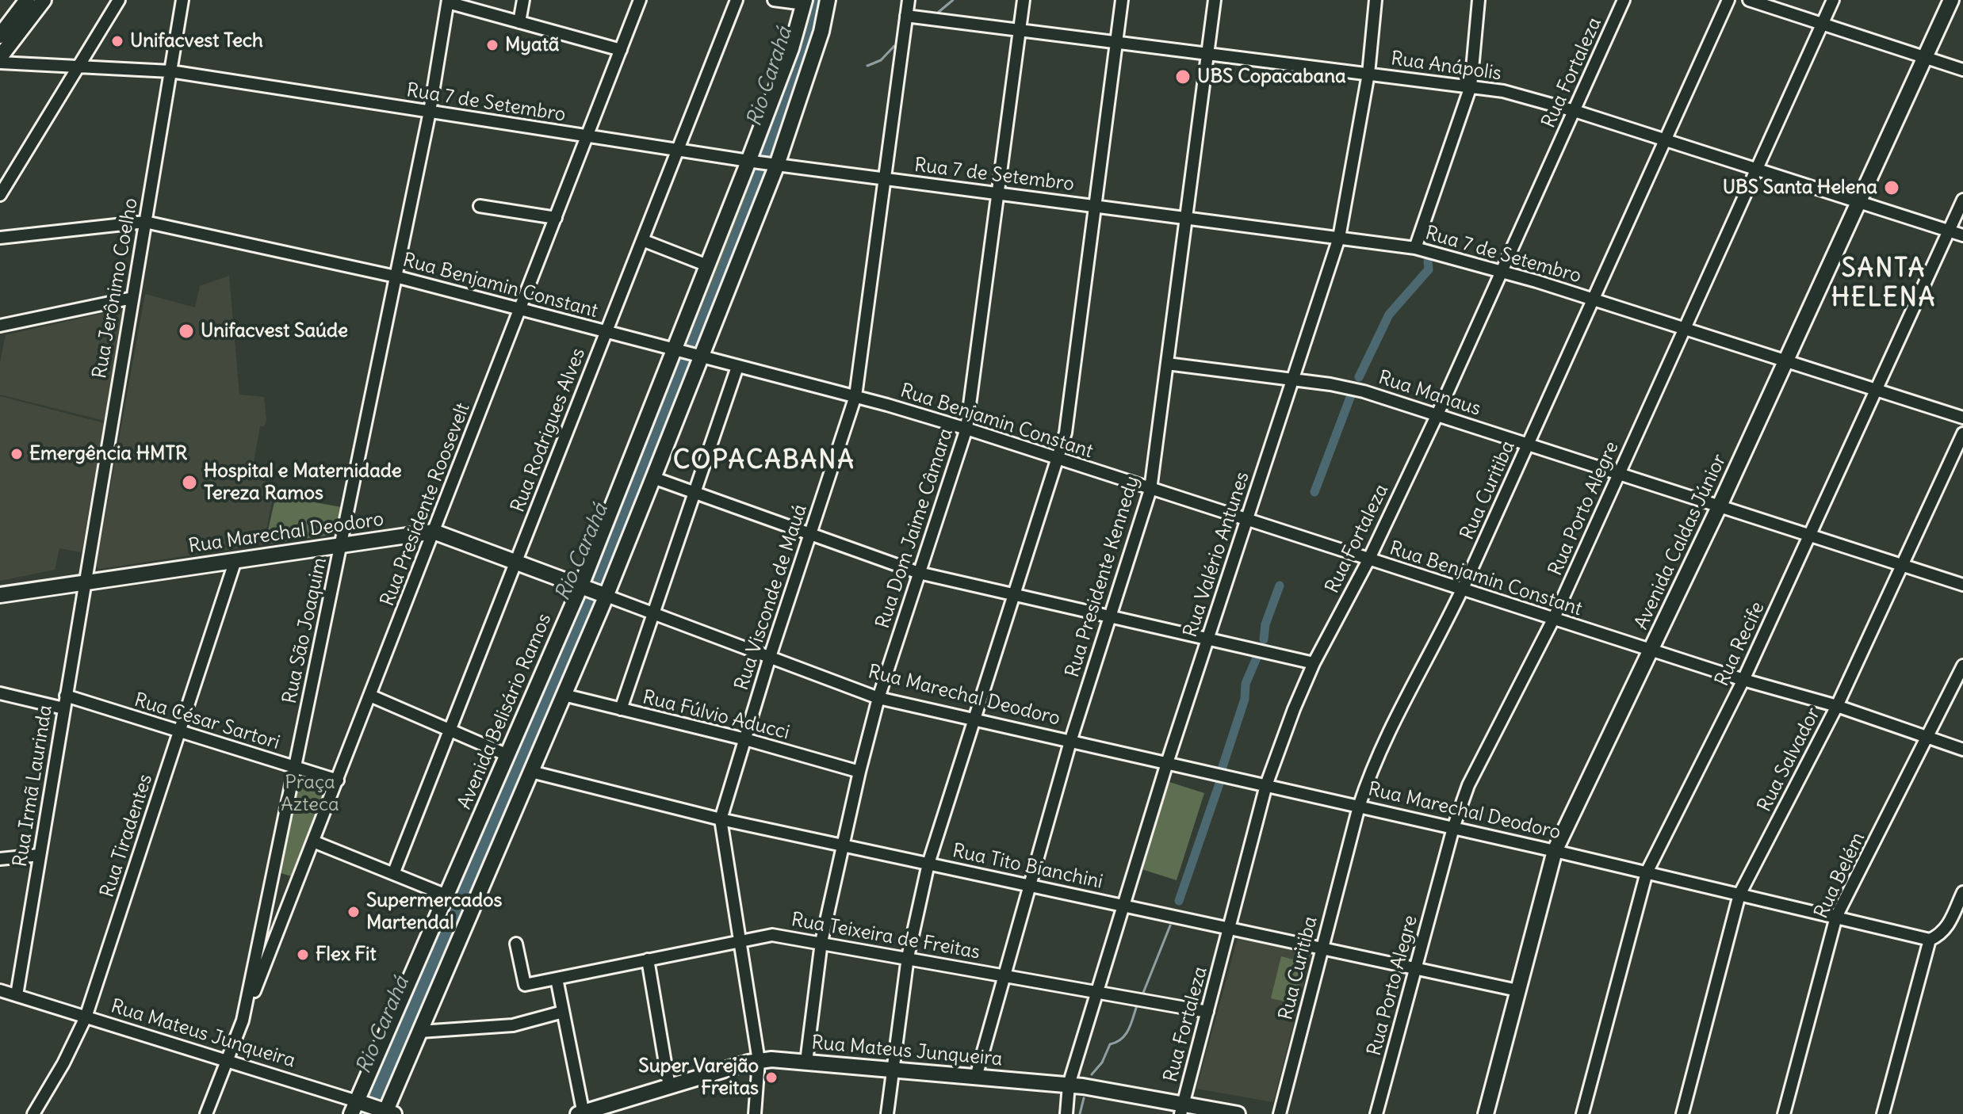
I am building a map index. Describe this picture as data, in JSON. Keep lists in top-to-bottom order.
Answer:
{
  "streets": {
    "main road": [
      "Rua Marechal Deodoro",
      "Avenida Caldas Júnior",
      "Avenida Belisário Ramos",
      "Rua Mateus Junqueira"
    ],
    "street": [
      "Rua Anápolis",
      "Rua Fortaleza",
      "Rua 7 de Setembro",
      "Rua Benjamin Constant",
      "Rua Jerônimo Coelho",
      "Rua Manaus",
      "Rua Rodrigues Alves",
      "Rua Curitiba",
      "Rua Presidente Roosevelt",
      "Rua Porto Alegre",
      "Rua Dom Jaime Câmara",
      "Rua Valério Antunes",
      "Rua Presidente Kennedy",
      "Rua Visconde de Mauá",
      "Rua São Joaquim",
      "Rua Recife",
      "Rua Fúlvio Aducci",
      "Rua César Sartori",
      "Rua Salvador",
      "Rua Irmã Laurinda",
      "Rua Tiradentes",
      "Rua Tito Bianchini",
      "Rua Belém",
      "Rua Teixeira de Freitas"
    ]
  },
  "crossings": [
    ["Rua Anápolis", "Rua Fortaleza"],
    ["Rua Anápolis", "Rua Curitiba"],
    ["Rua Anápolis", "Rua Porto Alegre"],
    ["Rua Anápolis", "Rua Dom Jaime Câmara"],
    ["Rua Anápolis", "Avenida Caldas Júnior"],
    ["Rua Anápolis", "Rua Valério Antunes"],
    ["Rua Anápolis", "Rua Presidente Kennedy"],
    ["Rua Anápolis", "Rua Visconde de Mauá"],
    ["Rua Anápolis", "Rua Recife"],
    ["Rua Fortaleza", "Rua 7 de Setembro"],
    ["Rua Fortaleza", "Rua Benjamin Constant"],
    ["Rua Fortaleza", "Rua Manaus"],
    ["Rua Fortaleza", "Rua Marechal Deodoro"],
    ["Rua Fortaleza", "Rua Tito Bianchini"],
    ["Rua Fortaleza", "Rua Teixeira de Freitas"],
    ["Rua Fortaleza", "Rua Mateus Junqueira"],
    ["Rua 7 de Setembro", "Rua Jerônimo Coelho"],
    ["Rua 7 de Setembro", "Rua Rodrigues Alves"],
    ["Rua 7 de Setembro", "Rua Curitiba"],
    ["Rua 7 de Setembro", "Rua Presidente Roosevelt"],
    ["Rua 7 de Setembro", "Rua Porto Alegre"],
    ["Rua 7 de Setembro", "Rua Dom Jaime Câmara"],
    ["Rua 7 de Setembro", "Avenida Caldas Júnior"],
    ["Rua 7 de Setembro", "Rua Valério Antunes"],
    ["Rua 7 de Setembro", "Rua Presidente Kennedy"],
    ["Rua 7 de Setembro", "Rua Visconde de Mauá"],
    ["Rua 7 de Setembro", "Rua São Joaquim"],
    ["Rua 7 de Setembro", "Rua Recife"],
    ["Rua 7 de Setembro", "Avenida Belisário Ramos"],
    ["Rua Benjamin Constant", "Rua Jerônimo Coelho"],
    ["Rua Benjamin Constant", "Rua Rodrigues Alves"],
    ["Rua Benjamin Constant", "Rua Curitiba"],
    ["Rua Benjamin Constant", "Rua Presidente Roosevelt"],
    ["Rua Benjamin Constant", "Rua Porto Alegre"],
    ["Rua Benjamin Constant", "Rua Dom Jaime Câmara"],
    ["Rua Benjamin Constant", "Avenida Caldas Júnior"],
    ["Rua Benjamin Constant", "Rua Valério Antunes"],
    ["Rua Benjamin Constant", "Rua Presidente Kennedy"],
    ["Rua Benjamin Constant", "Rua Visconde de Mauá"],
    ["Rua Benjamin Constant", "Rua São Joaquim"],
    ["Rua Benjamin Constant", "Rua Recife"],
    ["Rua Benjamin Constant", "Avenida Belisário Ramos"],
    ["Rua Benjamin Constant", "Rua Salvador"],
    ["Rua Benjamin Constant", "Rua Belém"],
    ["Rua Jerônimo Coelho", "Rua Marechal Deodoro"],
    ["Rua Jerônimo Coelho", "Rua Irmã Laurinda"],
    ["Rua Manaus", "Rua Curitiba"],
    ["Rua Manaus", "Rua Porto Alegre"],
    ["Rua Manaus", "Avenida Caldas Júnior"],
    ["Rua Manaus", "Rua Valério Antunes"],
    ["Rua Manaus", "Rua Presidente Kennedy"],
    ["Rua Manaus", "Rua Recife"],
    ["Rua Manaus", "Rua Salvador"],
    ["Rua Rodrigues Alves", "Rua Marechal Deodoro"],
    ["Rua Curitiba", "Rua Marechal Deodoro"],
    ["Rua Curitiba", "Rua Tito Bianchini"],
    ["Rua Presidente Roosevelt", "Rua Marechal Deodoro"],
    ["Rua Presidente Roosevelt", "Rua São Joaquim"],
    ["Rua Presidente Roosevelt", "Rua César Sartori"],
    ["Rua Porto Alegre", "Rua Marechal Deodoro"],
    ["Rua Porto Alegre", "Rua Tito Bianchini"],
    ["Rua Dom Jaime Câmara", "Rua Marechal Deodoro"],
    ["Rua Dom Jaime Câmara", "Rua Fúlvio Aducci"],
    ["Rua Dom Jaime Câmara", "Rua Tito Bianchini"],
    ["Rua Dom Jaime Câmara", "Rua Teixeira de Freitas"],
    ["Rua Dom Jaime Câmara", "Rua Mateus Junqueira"],
    ["Rua Marechal Deodoro", "Avenida Caldas Júnior"],
    ["Rua Marechal Deodoro", "Rua Valério Antunes"],
    ["Rua Marechal Deodoro", "Rua Presidente Kennedy"],
    ["Rua Marechal Deodoro", "Rua Visconde de Mauá"],
    ["Rua Marechal Deodoro", "Rua São Joaquim"],
    ["Rua Marechal Deodoro", "Rua Recife"],
    ["Rua Marechal Deodoro", "Avenida Belisário Ramos"],
    ["Rua Marechal Deodoro", "Rua Salvador"],
    ["Rua Marechal Deodoro", "Rua Irmã Laurinda"],
    ["Rua Marechal Deodoro", "Rua Tiradentes"],
    ["Rua Marechal Deodoro", "Rua Belém"],
    ["Avenida Caldas Júnior", "Rua Tito Bianchini"],
    ["Rua Valério Antunes", "Rua Tito Bianchini"],
    ["Rua Valério Antunes", "Rua Teixeira de Freitas"],
    ["Rua Valério Antunes", "Rua Mateus Junqueira"],
    ["Rua Presidente Kennedy", "Rua Tito Bianchini"],
    ["Rua Presidente Kennedy", "Rua Teixeira de Freitas"],
    ["Rua Presidente Kennedy", "Rua Mateus Junqueira"],
    ["Rua Visconde de Mauá", "Rua Fúlvio Aducci"],
    ["Rua Visconde de Mauá", "Rua Tito Bianchini"],
    ["Rua Visconde de Mauá", "Rua Teixeira de Freitas"],
    ["Rua Visconde de Mauá", "Rua Mateus Junqueira"],
    ["Rua São Joaquim", "Rua César Sartori"],
    ["Rua São Joaquim", "Rua Mateus Junqueira"],
    ["Avenida Belisário Ramos", "Rua Fúlvio Aducci"],
    ["Avenida Belisário Ramos", "Rua Tito Bianchini"],
    ["Avenida Belisário Ramos", "Rua Mateus Junqueira"],
    ["Rua César Sartori", "Rua Irmã Laurinda"],
    ["Rua César Sartori", "Rua Tiradentes"],
    ["Rua Irmã Laurinda", "Rua Mateus Junqueira"],
    ["Rua Tiradentes", "Rua Mateus Junqueira"]
  ],
  "districts": ["SANTA HELENA", "COPACABANA"],
  "water": ["Rio Carahá"],
  "parks": ["Praça Azteca"],
  "places": [
    "Unifacvest Tech",
    "Myatã",
    "UBS Copacabana",
    "UBS Santa Helena",
    "Unifacvest Saúde",
    "Emergência HMTR",
    "Hospital e Maternidade Tereza Ramos",
    "Supermercados Martendal",
    "Flex Fit",
    "Super Varejão Freitas"
  ]
}
